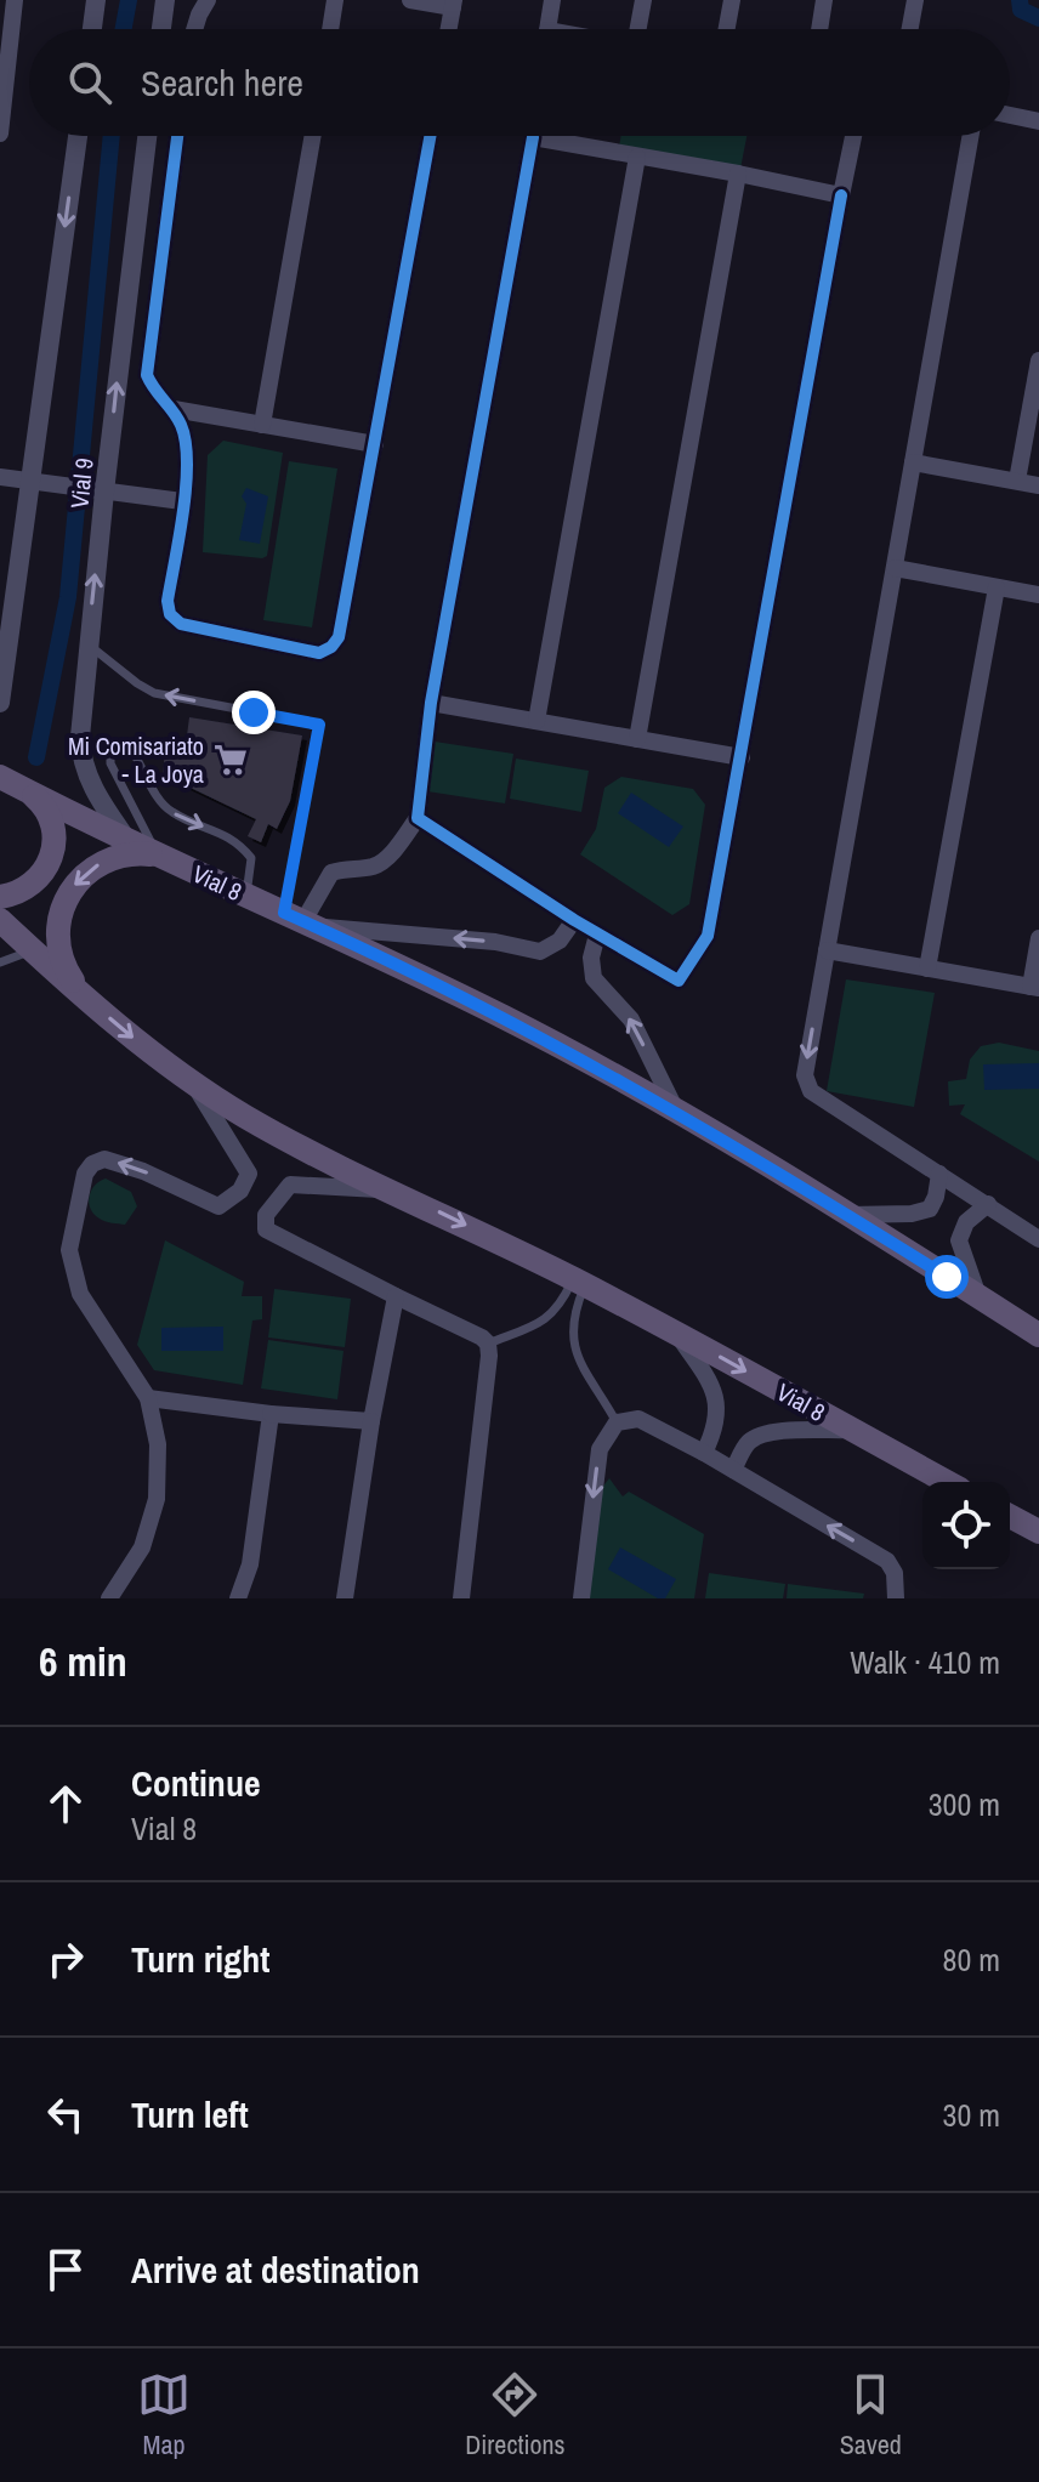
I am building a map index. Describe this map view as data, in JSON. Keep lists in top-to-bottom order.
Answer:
{
  "streets": {
    "main road": ["Vial 8"],
    "street": ["Vial 9"]
  },
  "crossings": [
    ["Vial 9", "Vial 8"]
  ],
  "places": {
    "supermarket": ["Mi Comisariato - La Joya"]
  },
  "page": {
    "search": "Search here",
    "heading": ["6 min", "Walk · 410 m"],
    "list": [
      ["Continue", "Vial 8", "300 m"],
      ["Turn right", "80 m"],
      ["Turn left", "30 m"],
      "Arrive at destination"
    ],
    "nav": ["Map", "Directions", "Saved"]
  }
}
